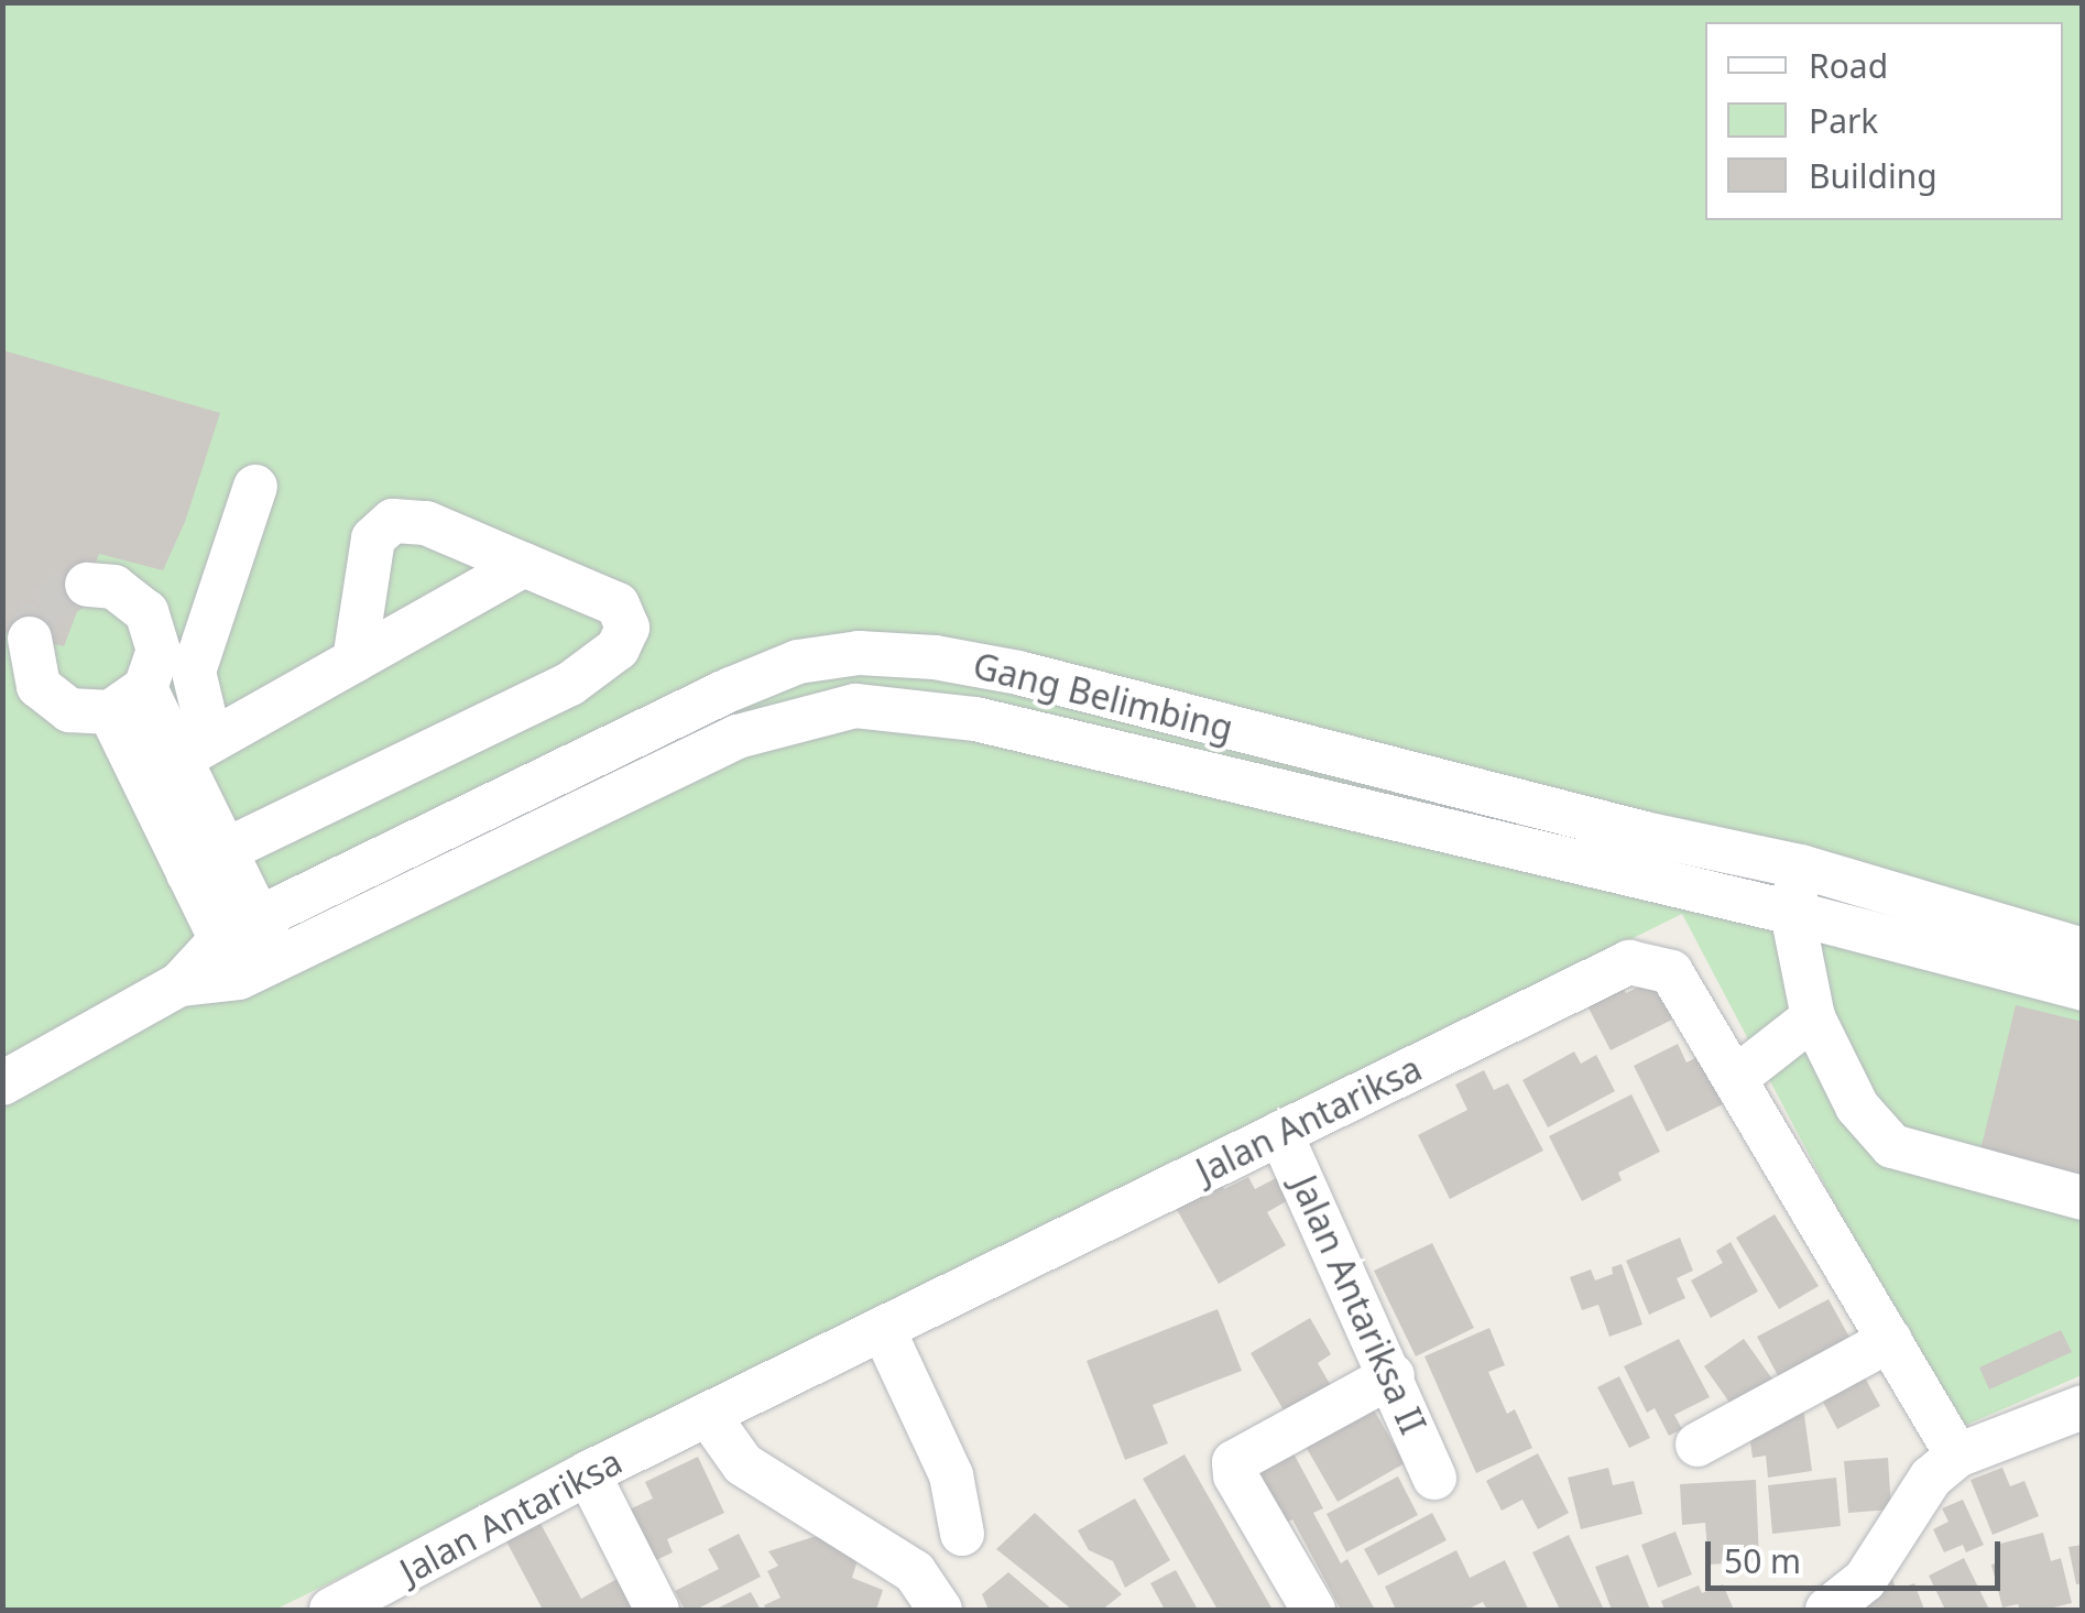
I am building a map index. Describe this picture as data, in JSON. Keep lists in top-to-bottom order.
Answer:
{
  "streets": {
    "street": ["Gang Belimbing", "Jalan Antariksa", "Jalan Antariksa II"]
  },
  "crossings": [
    ["Jalan Antariksa", "Jalan Antariksa II"]
  ],
  "legend": ["Road", "Park", "Building"],
  "scale_bar": "50 m"
}
